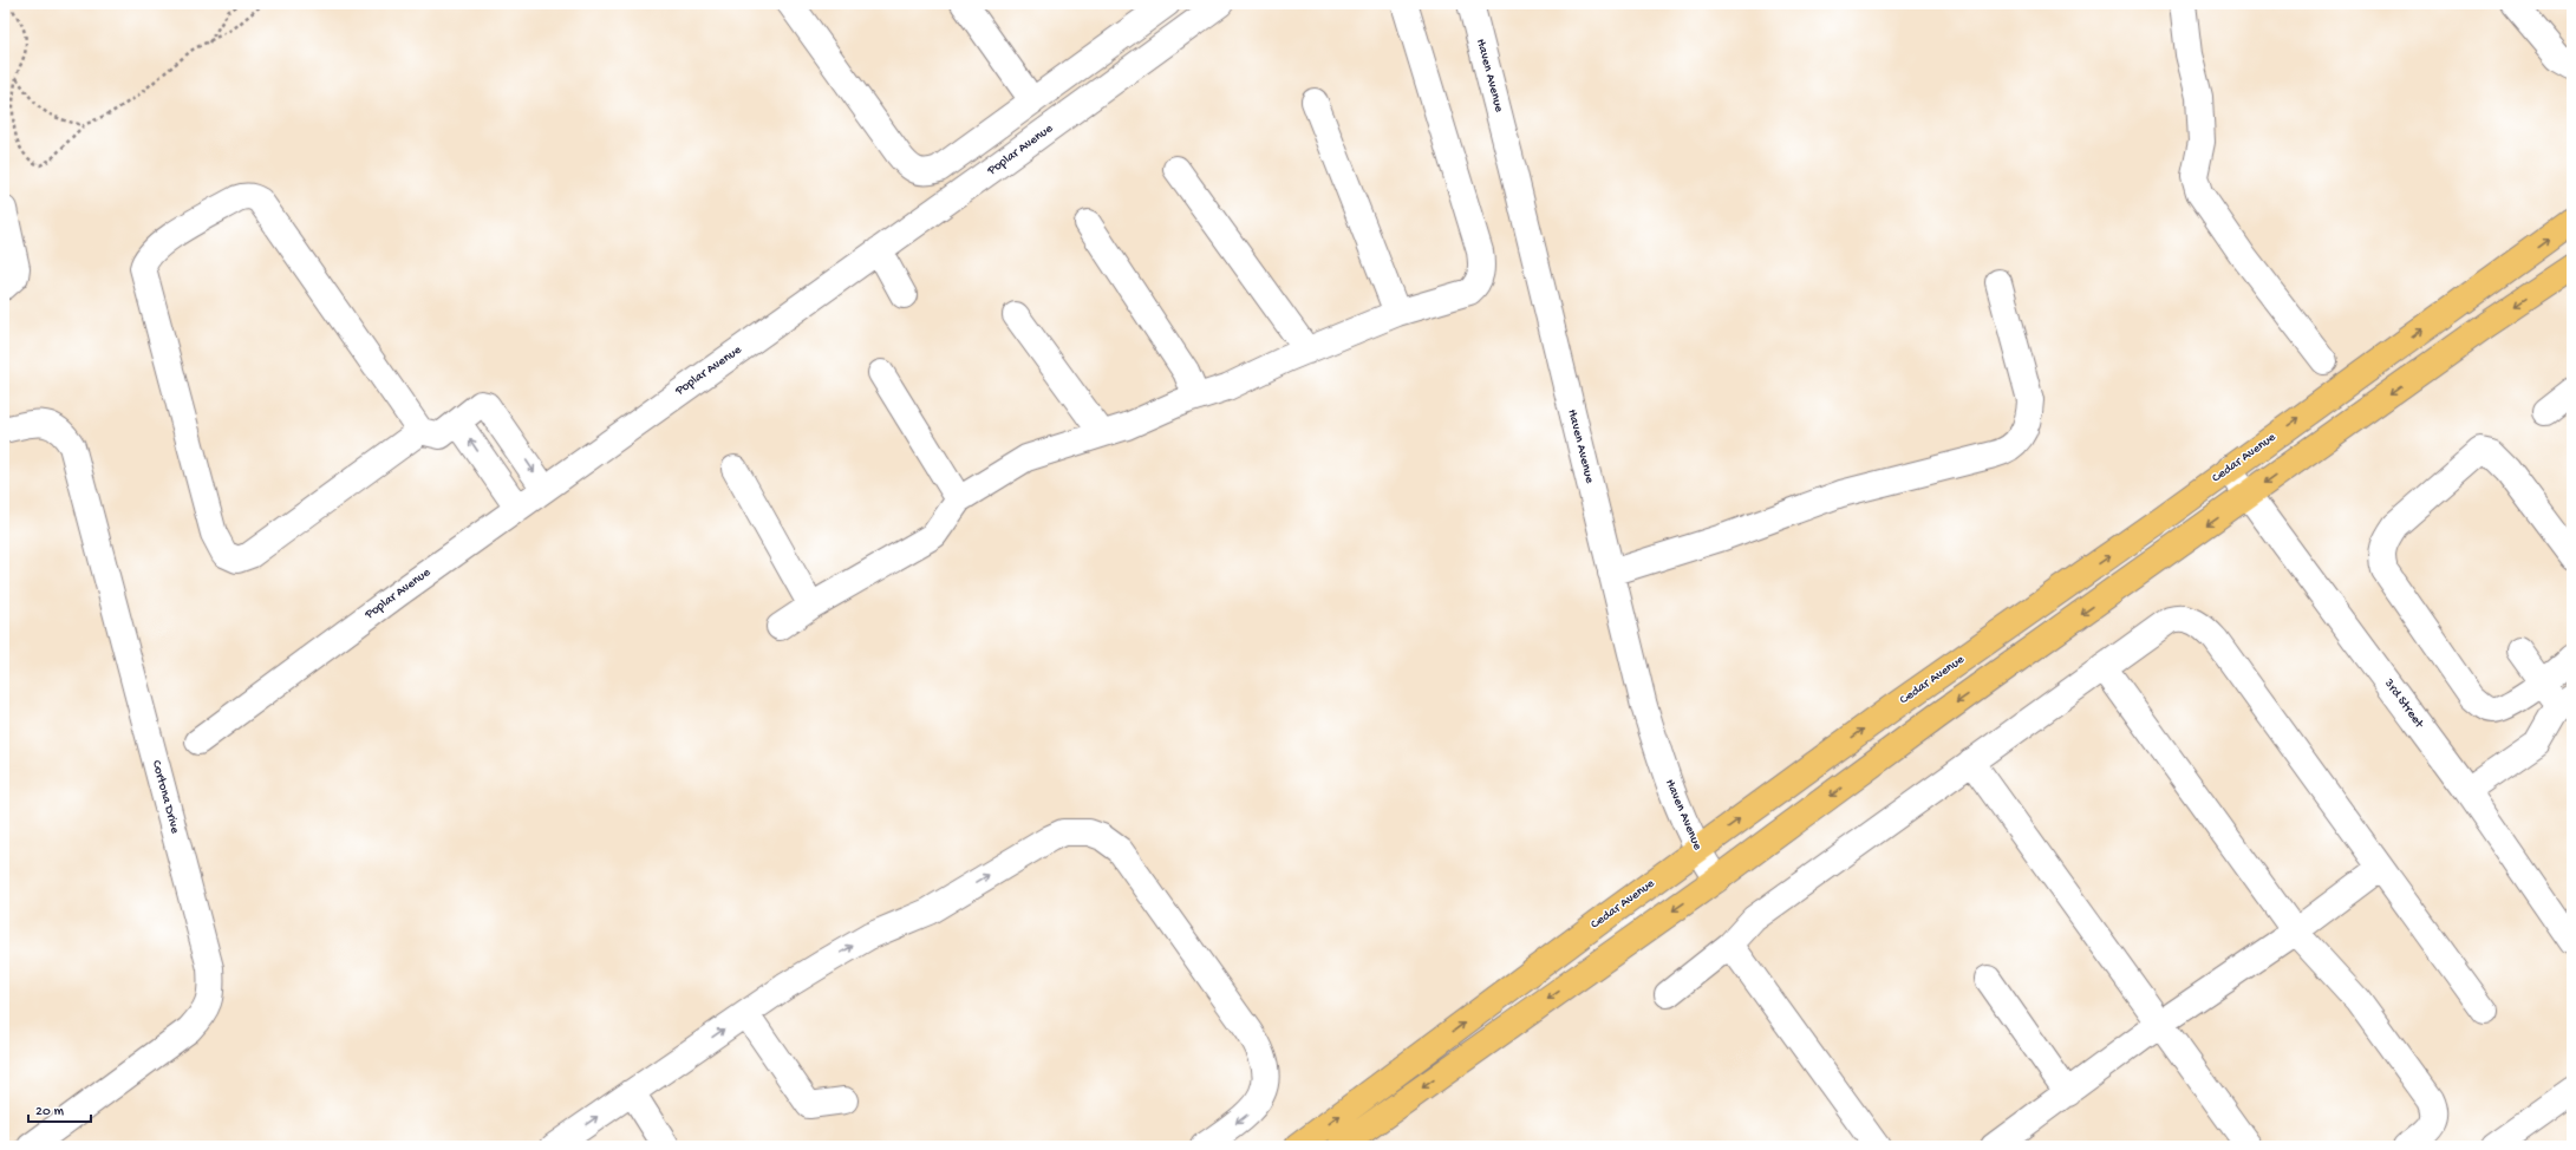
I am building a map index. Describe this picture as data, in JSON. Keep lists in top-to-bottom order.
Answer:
{
  "streets": {
    "main road": ["Cedar Avenue"],
    "street": [
      "Haven Avenue",
      "Poplar Avenue",
      "3rd Street",
      "Cortona Drive"
    ]
  },
  "crossings": [
    ["Haven Avenue", "Cedar Avenue"],
    ["Cedar Avenue", "3rd Street"]
  ],
  "scale_bar": "20 m"
}
